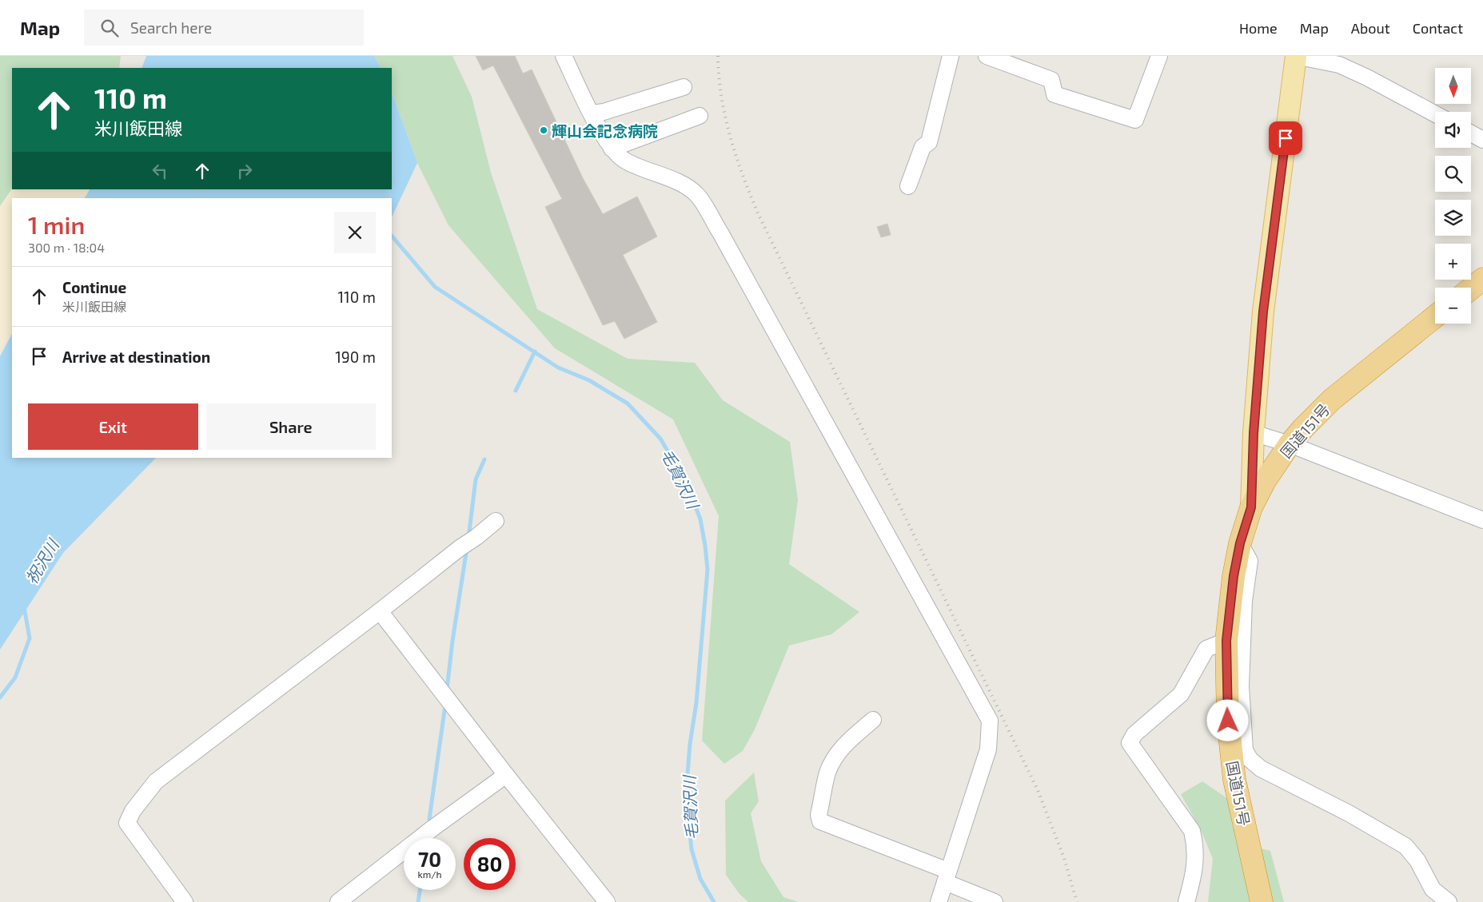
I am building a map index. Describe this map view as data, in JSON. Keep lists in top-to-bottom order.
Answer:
{
  "streets": {
    "highway": ["国道151号"]
  },
  "water": ["毛賀沢川", "祝沢川"],
  "places": ["輝山会記念病院"],
  "north": "bottom",
  "page": {
    "header": "Map",
    "search": "Search here",
    "nav": [
      "Home",
      "Map",
      "About",
      "Contact"
    ],
    "map_buttons": ["+", "−"],
    "turn": ["110 m", "米川飯田線"],
    "heading": ["1 min", "300 m · 18:04"],
    "list": [
      {
        "name": "Continue",
        "note": "米川飯田線",
        "value": "110 m"
      },
      {
        "name": "Arrive at destination",
        "value": "190 m"
      }
    ],
    "buttons": ["Exit", "Share"],
    "speed": "70 km/h",
    "limit": "80"
  }
}
